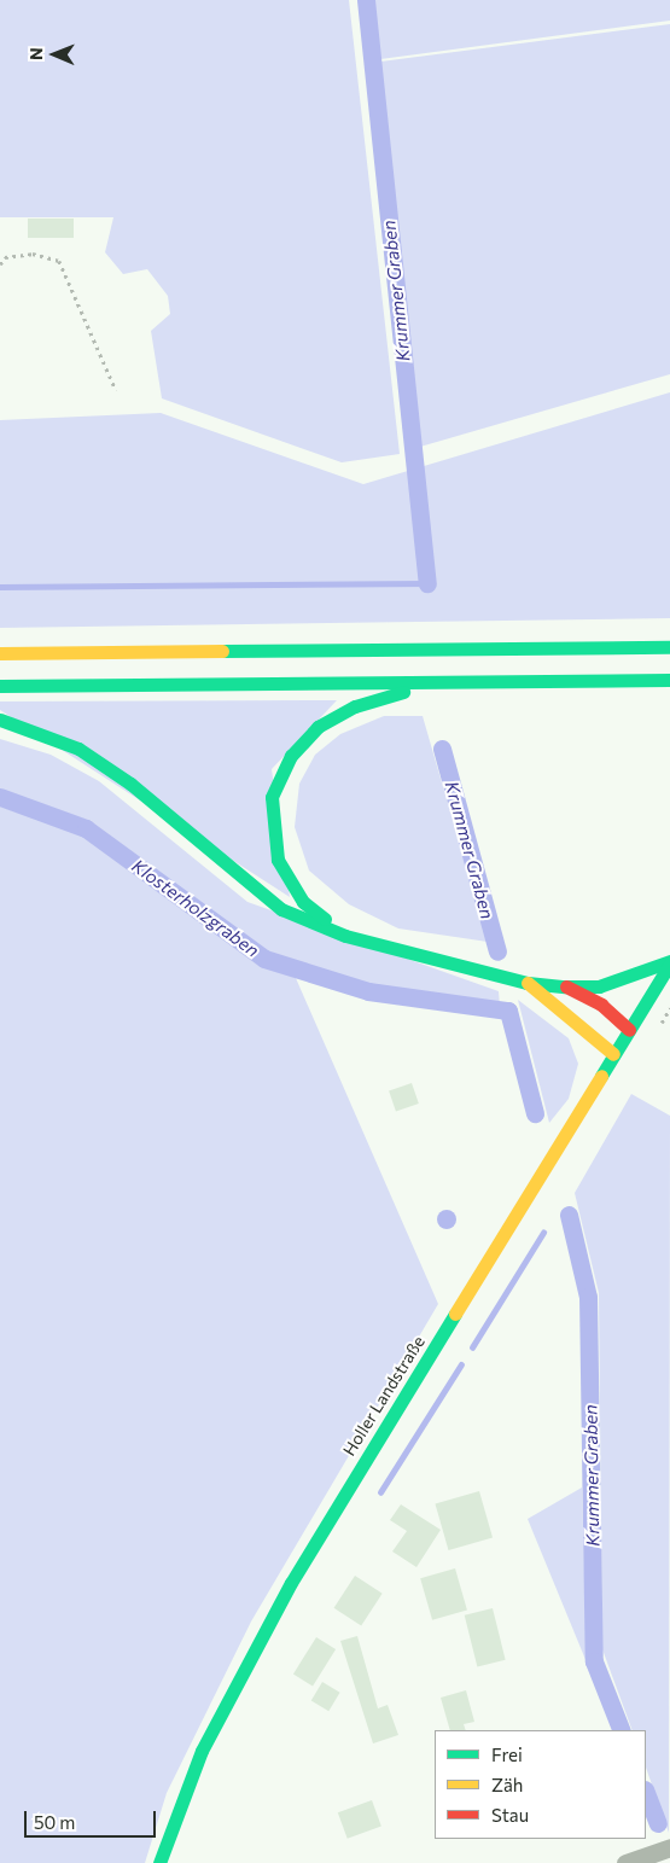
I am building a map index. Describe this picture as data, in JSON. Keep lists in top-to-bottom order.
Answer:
{
  "streets": {
    "main road": ["Holler Landstraße"]
  },
  "water": ["Krummer Graben", "Klosterholzgraben"],
  "legend": ["Frei", "Zäh", "Stau"],
  "scale_bar": "50 m",
  "north": "left"
}
